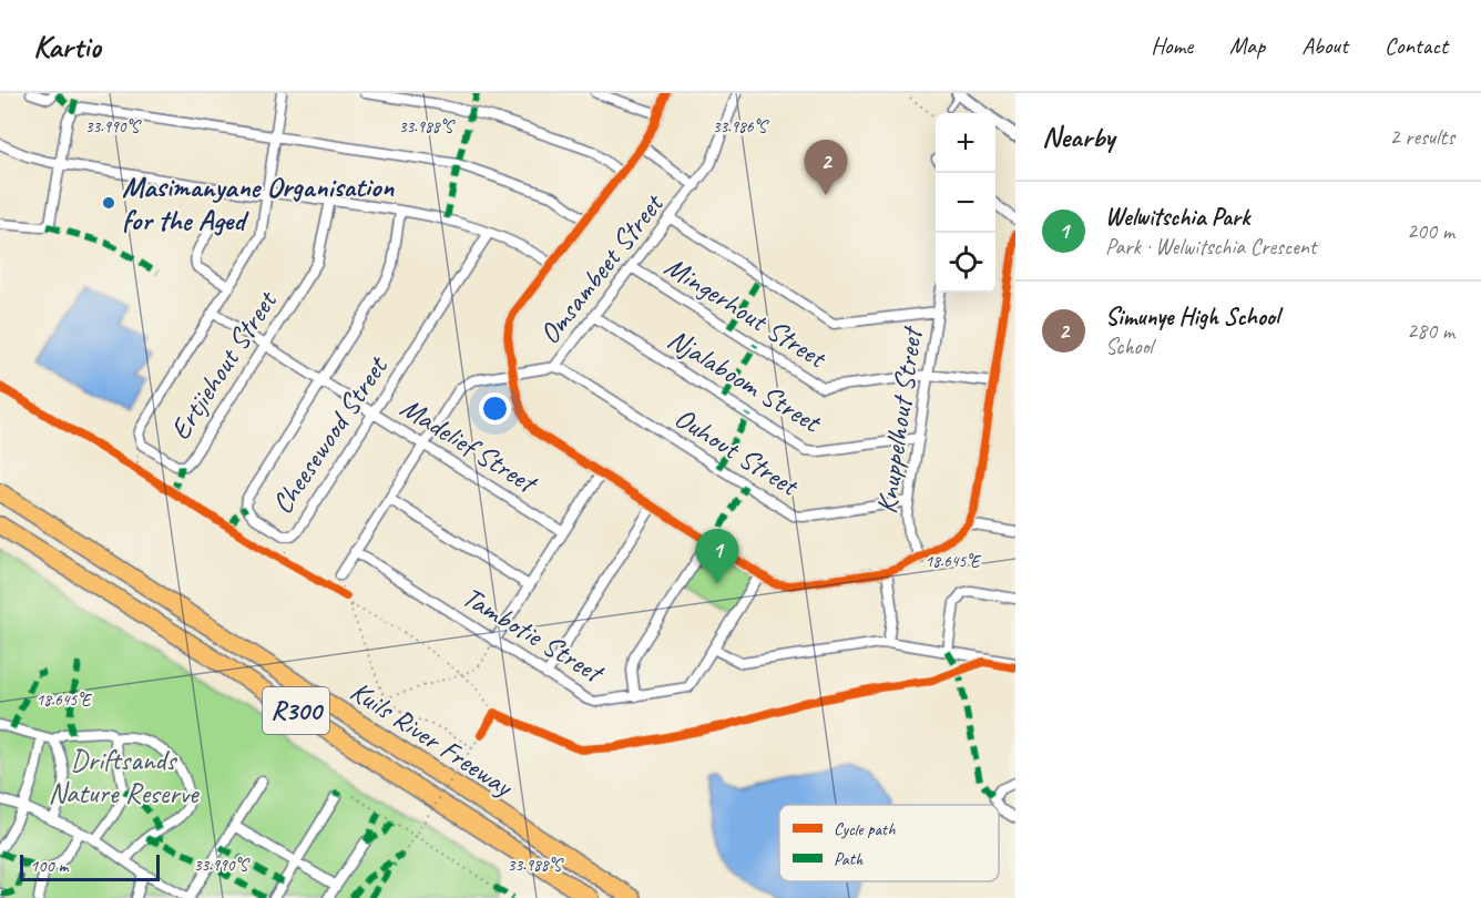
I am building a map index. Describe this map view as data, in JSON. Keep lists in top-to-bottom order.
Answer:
{
  "streets": {
    "highway": ["R300", "Kuils River Freeway"],
    "street": [
      "Omsambeet Street",
      "Mingerhout Street",
      "Ertjiehout Street",
      "Njalaboom Street",
      "Knuppelhout Street",
      "Cheesewood Street",
      "Madelief Street",
      "Ouhout Street",
      "Tambotie Street"
    ]
  },
  "crossings": [
    ["Omsambeet Street", "Mingerhout Street"],
    ["Omsambeet Street", "Njalaboom Street"],
    ["Omsambeet Street", "Madelief Street"],
    ["Omsambeet Street", "Ouhout Street"],
    ["Omsambeet Street", "Tambotie Street"],
    ["Mingerhout Street", "Knuppelhout Street"],
    ["Ertjiehout Street", "Madelief Street"],
    ["Njalaboom Street", "Knuppelhout Street"],
    ["Knuppelhout Street", "Ouhout Street"],
    ["Cheesewood Street", "Madelief Street"]
  ],
  "parks": ["Driftsands Nature Reserve"],
  "places": ["Masimanyane Organisation for the Aged"],
  "legend": ["Cycle path", "Path"],
  "scale_bar": "100 m",
  "page": {
    "header": "Kartio",
    "nav": [
      "Home",
      "Map",
      "About",
      "Contact"
    ],
    "heading": ["Nearby", "2 results"],
    "map_buttons": ["+", "−"],
    "pins": ["2", "1"],
    "list": [
      {
        "mark": "1",
        "name": "Welwitschia Park",
        "note": "Park · Welwitschia Crescent",
        "value": "200 m"
      },
      {
        "mark": "2",
        "name": "Simunye High School",
        "note": "School",
        "value": "280 m"
      }
    ],
    "scale": "100 m"
  },
  "coordinates": [
    "33.990°S",
    "33.988°S",
    "33.986°S",
    "18.645°E"
  ]
}
